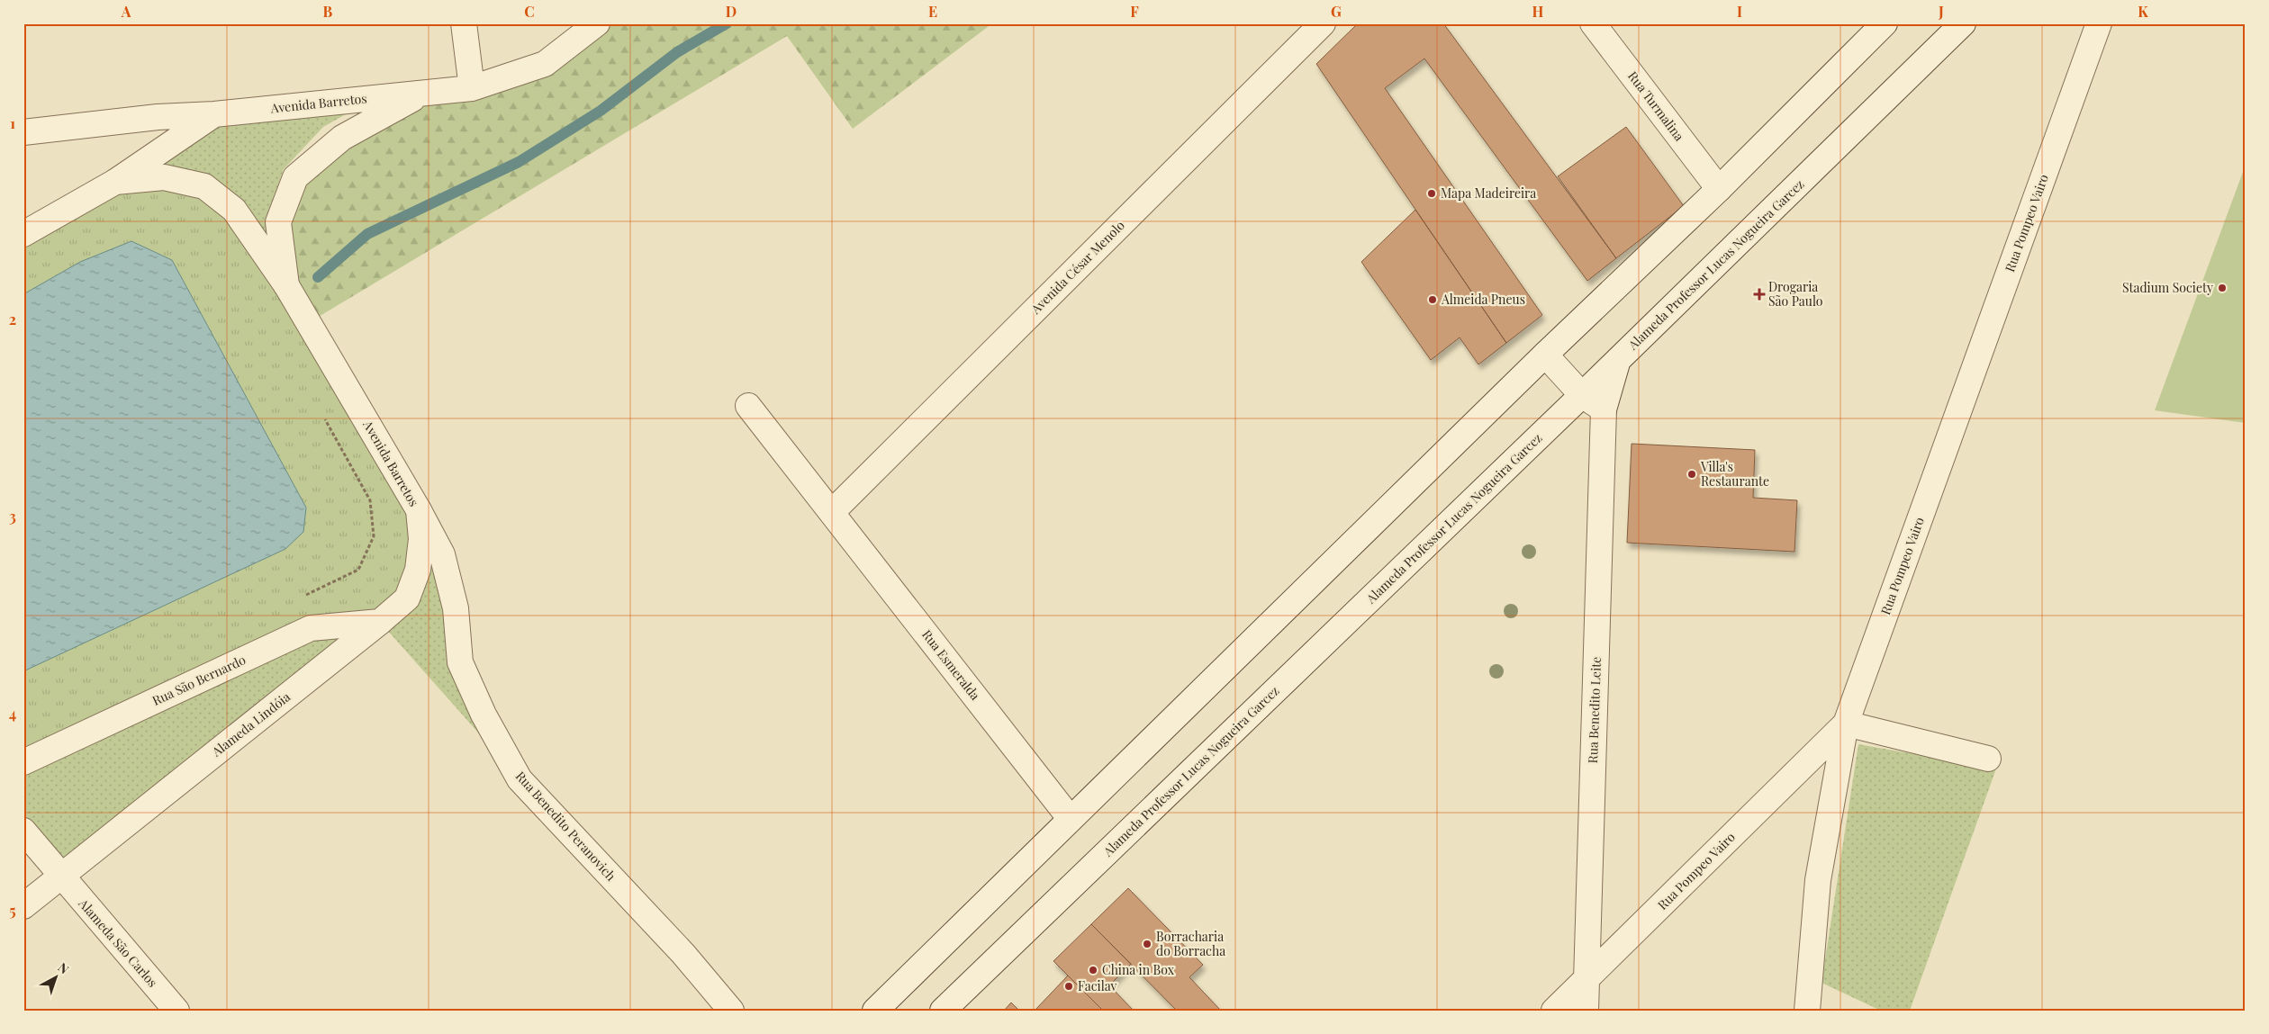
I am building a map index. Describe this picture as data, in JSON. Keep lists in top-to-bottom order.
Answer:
{
  "streets": {
    "street": [
      "Avenida Barretos",
      "Rua Turmalina",
      "Rua Pompeo Vairo",
      "Alameda Professor Lucas Nogueira Garcez",
      "Avenida César Menolo",
      "Rua Esmeralda",
      "Rua São Bernardo",
      "Rua Benedito Leite",
      "Alameda Lindóia",
      "Rua Benedito Peranovich",
      "Alameda São Carlos"
    ]
  },
  "crossings": [
    ["Avenida Barretos", "Alameda Lindóia"],
    ["Avenida Barretos", "Rua Benedito Peranovich"],
    ["Rua Pompeo Vairo", "Rua Benedito Leite"],
    ["Alameda Professor Lucas Nogueira Garcez", "Rua Benedito Leite"],
    ["Avenida César Menolo", "Rua Esmeralda"],
    ["Rua São Bernardo", "Alameda Lindóia"],
    ["Alameda Lindóia", "Rua Benedito Peranovich"],
    ["Alameda Lindóia", "Alameda São Carlos"]
  ],
  "places": {
    "other": [
      "Mapa Madeireira",
      "Stadium Society",
      "Almeida Pneus",
      "Villa's Restaurante",
      "Borracharia do Borracha",
      "China in Box",
      "Facilav"
    ],
    "health": ["Drogaria São Paulo"]
  },
  "north": "top right",
  "grid": {
    "columns": [
      "A",
      "B",
      "C",
      "D",
      "E",
      "F",
      "G",
      "H",
      "I",
      "J",
      "K"
    ],
    "rows": [
      "1",
      "2",
      "3",
      "4",
      "5"
    ]
  }
}
